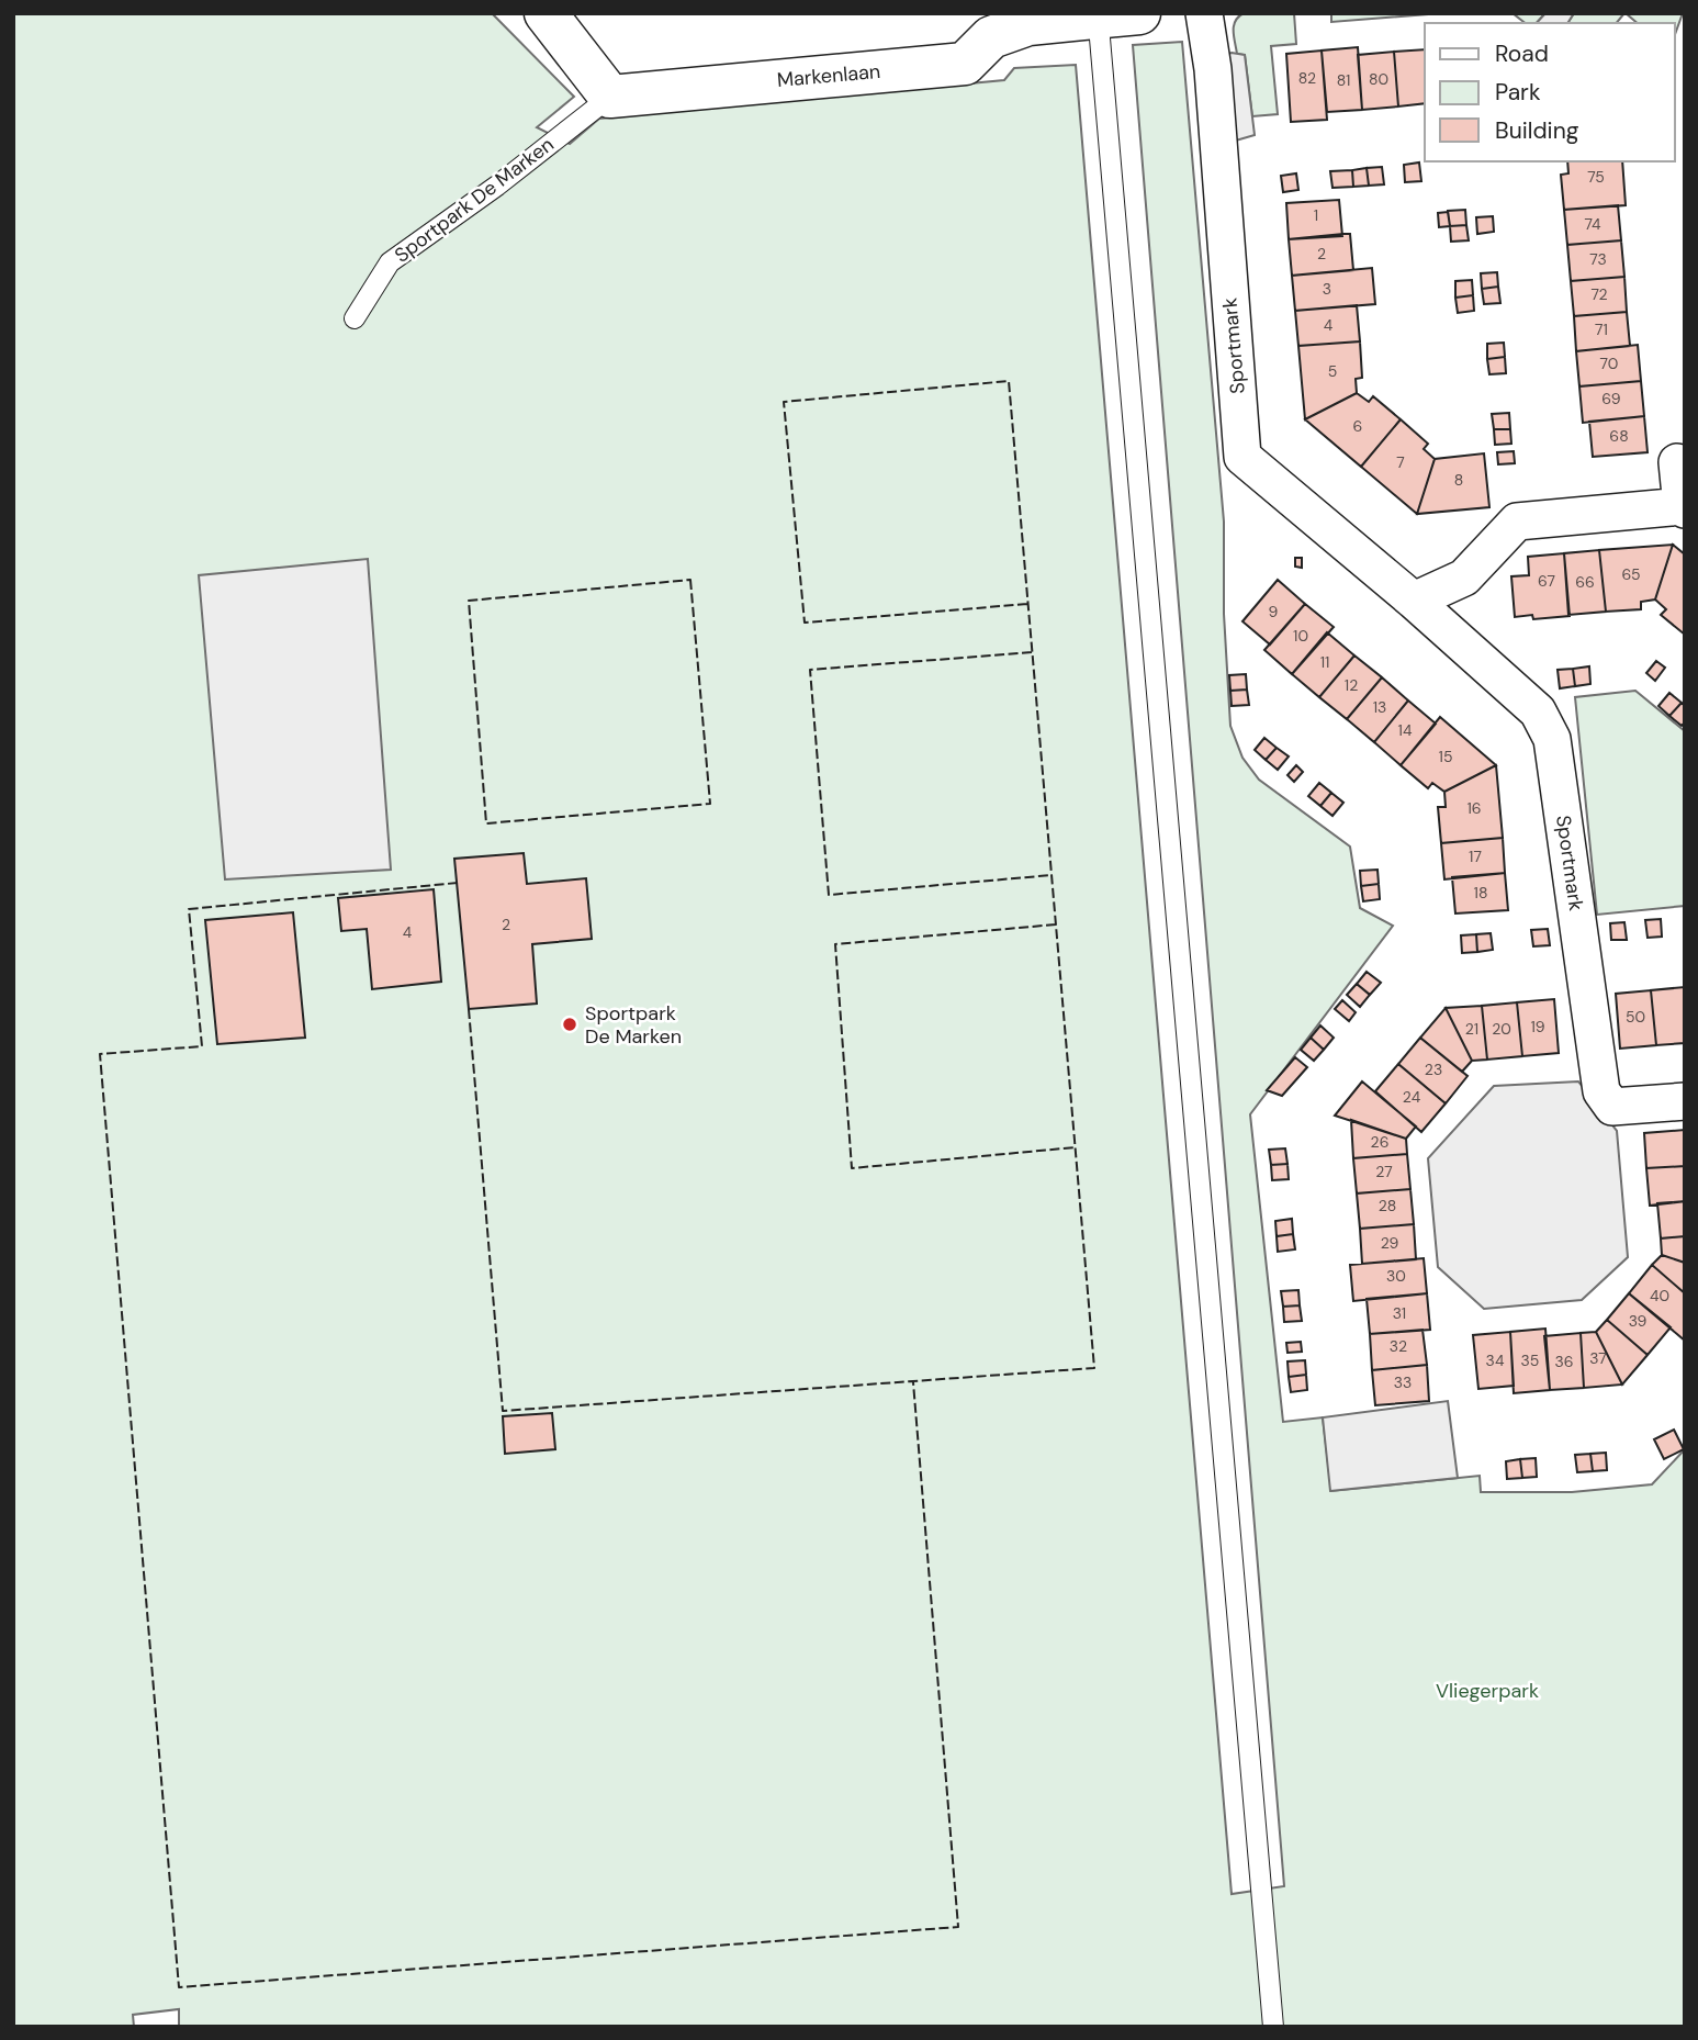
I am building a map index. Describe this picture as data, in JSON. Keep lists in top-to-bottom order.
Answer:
{
  "streets": {
    "street": ["Markenlaan", "Sportmark"],
    "lane": ["Sportpark De Marken"]
  },
  "crossings": [
    ["Markenlaan", "Sportpark De Marken"]
  ],
  "parks": ["Vliegerpark"],
  "places": ["Sportpark De Marken"],
  "house_numbers": [
    "82",
    "80",
    "81",
    "75",
    "1",
    "74",
    "2",
    "73",
    "3",
    "72",
    "4",
    "71",
    "70",
    "5",
    "69",
    "6",
    "68",
    "7",
    "8",
    "65",
    "67",
    "66",
    "9",
    "10",
    "11",
    "12",
    "13",
    "14",
    "15",
    "16",
    "17",
    "18",
    "2",
    "4",
    "50",
    "19",
    "21",
    "20",
    "23",
    "24",
    "26",
    "27",
    "28",
    "29",
    "30",
    "40",
    "31",
    "39",
    "32",
    "37",
    "34",
    "35",
    "36",
    "33"
  ],
  "legend": ["Road", "Park", "Building"]
}
